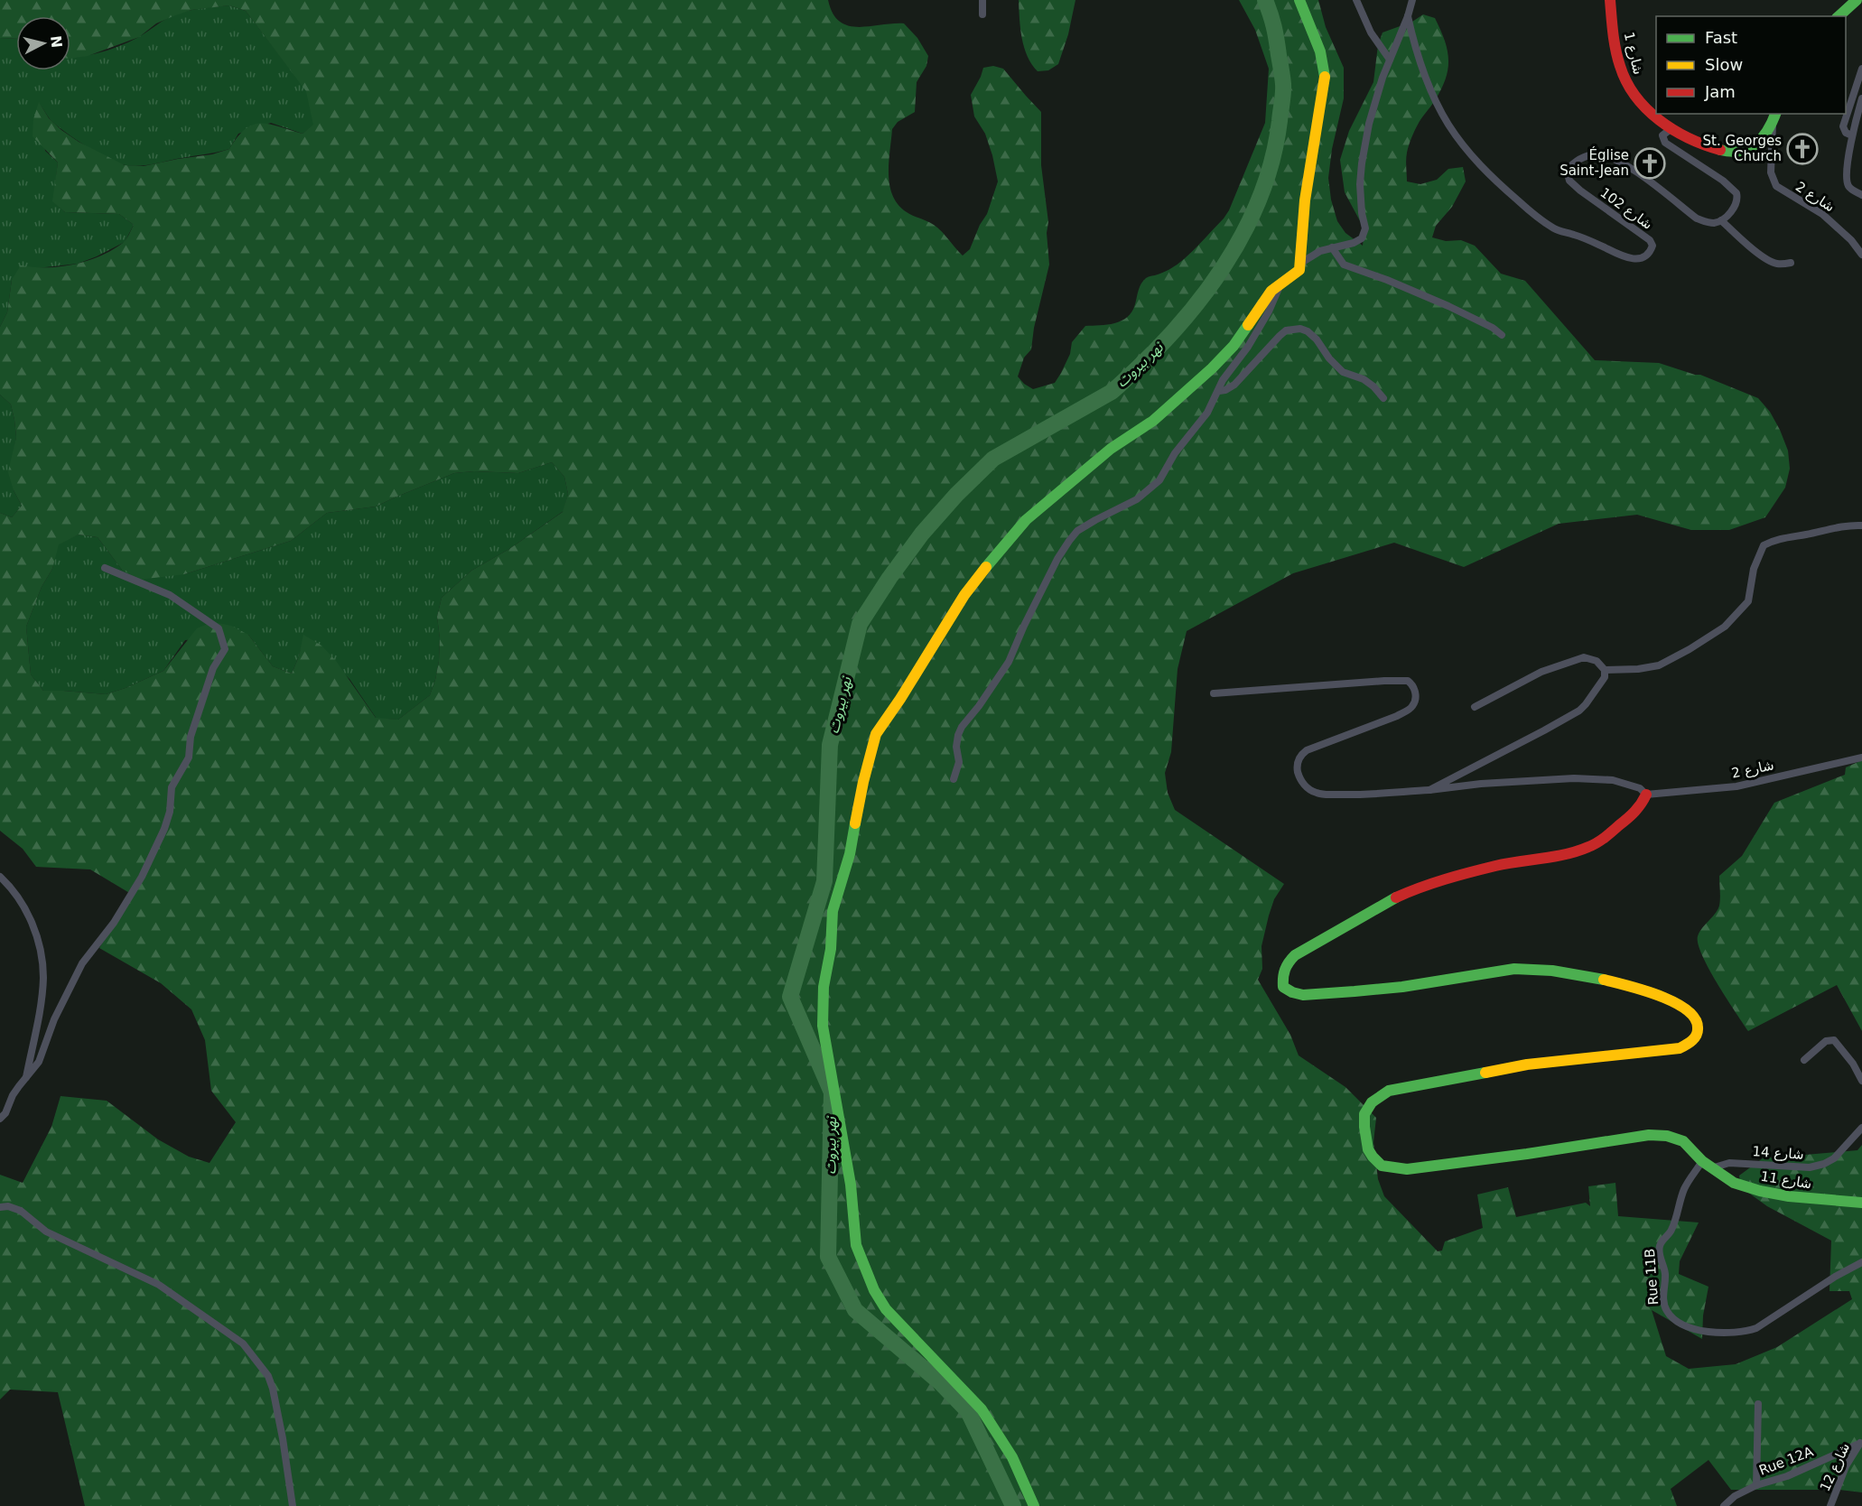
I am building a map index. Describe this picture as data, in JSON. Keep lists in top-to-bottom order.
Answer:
{
  "streets": {
    "street": [
      "شارع 1",
      "شارع 2",
      "شارع 102",
      "شارع 14",
      "شارع 11",
      "Rue 11B",
      "Rue 12A",
      "شارع 12"
    ]
  },
  "crossings": [
    ["شارع 1", "شارع 2"],
    ["شارع 2", "شارع 11"],
    ["شارع 14", "شارع 11"],
    ["شارع 14", "Rue 11B"],
    ["شارع 11", "Rue 11B"],
    ["Rue 12A", "شارع 12"]
  ],
  "water": ["نهر بيروت"],
  "places": {
    "church": ["St. Georges Church", "Église Saint-Jean"]
  },
  "legend": ["Fast", "Slow", "Jam"],
  "north": "right"
}
